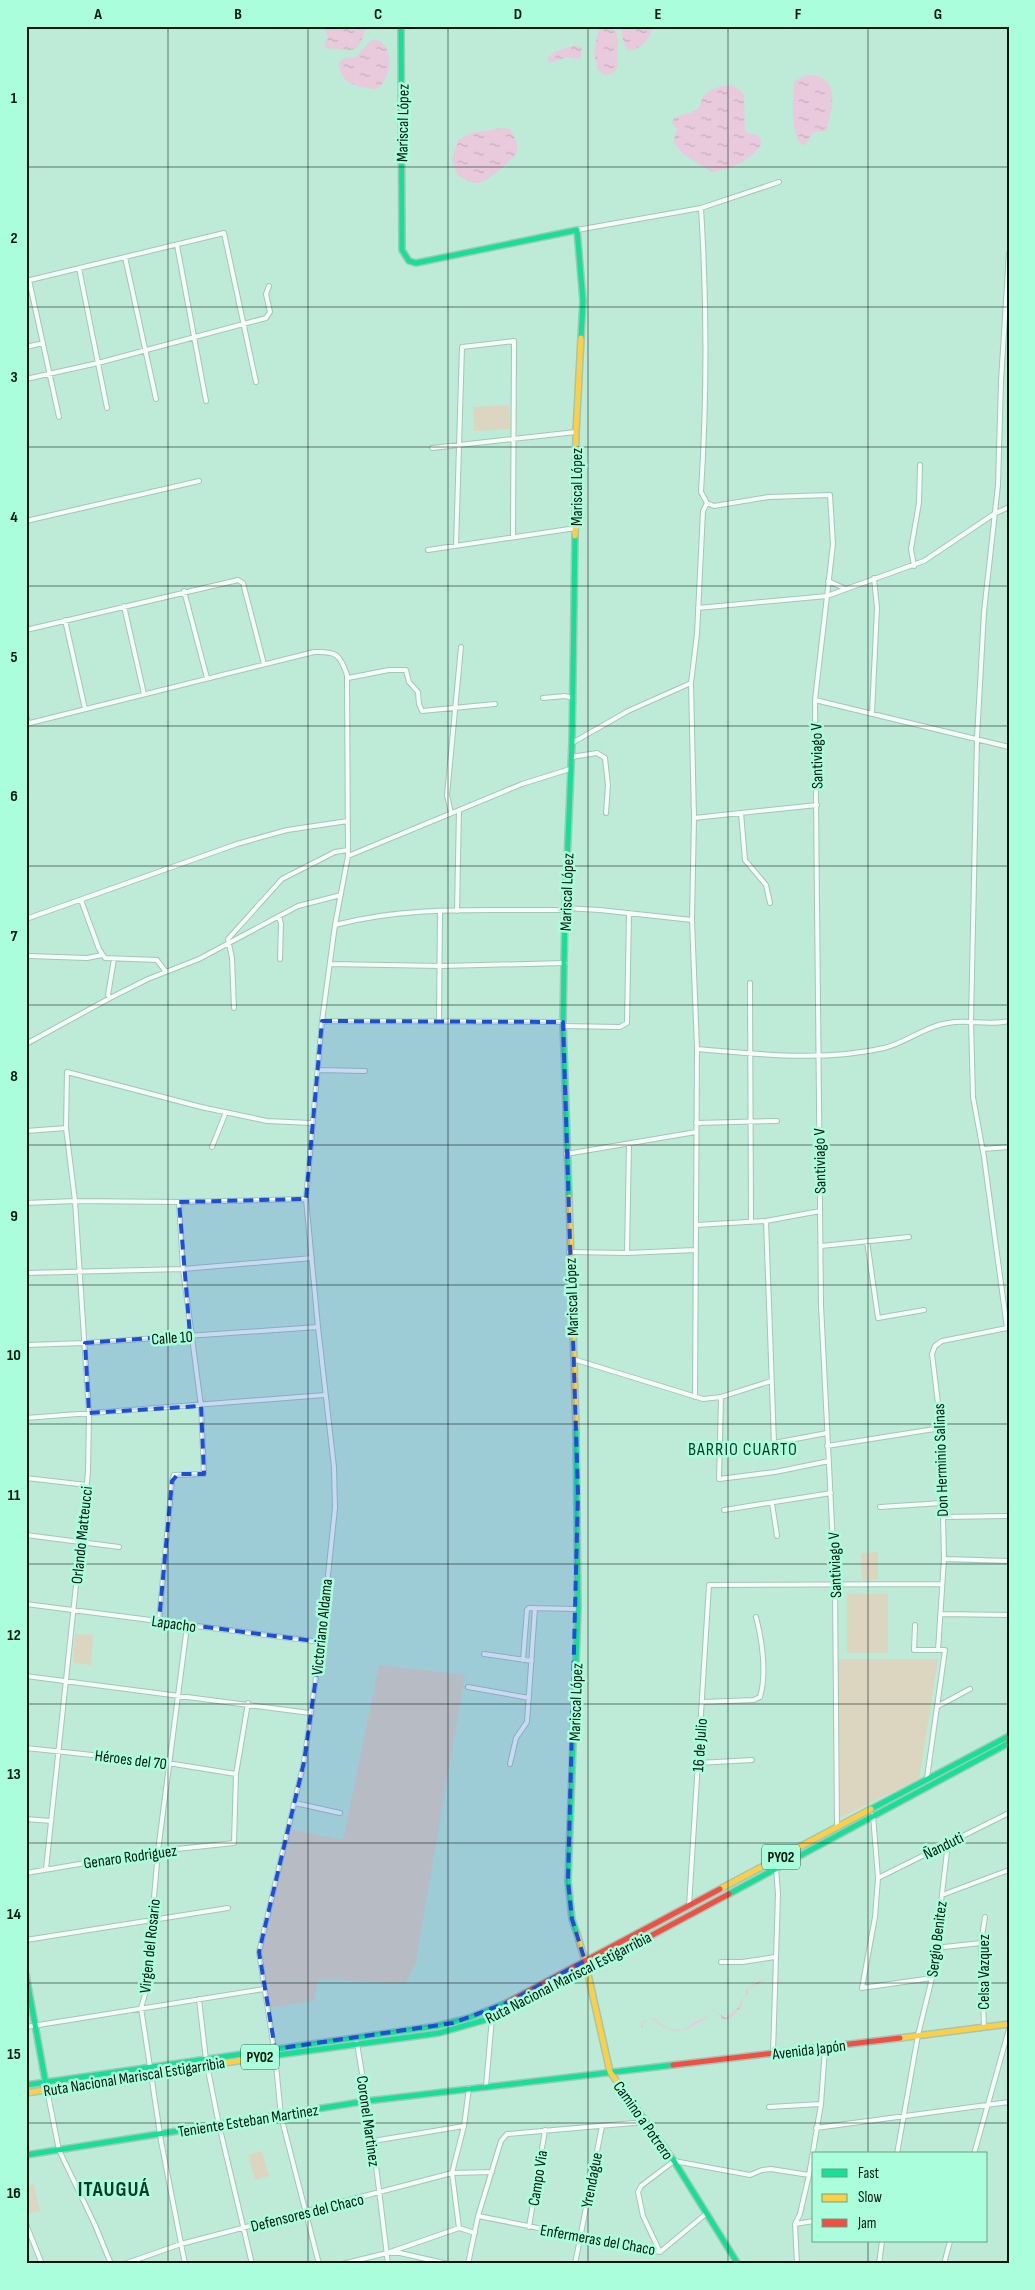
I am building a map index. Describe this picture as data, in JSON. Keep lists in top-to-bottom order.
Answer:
{
  "streets": {
    "main road": [
      "Mariscal López",
      "PY02",
      "Ruta Nacional Mariscal Estigarribia",
      "Avenida Japón",
      "Teniente Esteban Martinez",
      "Camino a Potrero"
    ],
    "street": [
      "Santiviago V",
      "Calle 10",
      "Don Herminio Salinas",
      "Orlando Matteucci",
      "Lapacho",
      "Victoriano Aldama",
      "16 de Julio",
      "Héroes del 70",
      "Ñanduti",
      "Genaro Rodriguez",
      "Sergio Benitez",
      "Virgen del Rosario",
      "Celsa Vazquez",
      "Coronel Martinez",
      "Campo Via",
      "Yrendague",
      "Defensores del Chaco",
      "Enfermeras del Chaco"
    ]
  },
  "crossings": [
    ["Mariscal López", "Ruta Nacional Mariscal Estigarribia"],
    ["Mariscal López", "Camino a Potrero"],
    ["Santiviago V", "16 de Julio"],
    ["Santiviago V", "Ruta Nacional Mariscal Estigarribia"],
    ["Calle 10", "Orlando Matteucci"],
    ["Calle 10", "Victoriano Aldama"],
    ["Orlando Matteucci", "Lapacho"],
    ["Orlando Matteucci", "Héroes del 70"],
    ["Orlando Matteucci", "Genaro Rodriguez"],
    ["Lapacho", "Victoriano Aldama"],
    ["Lapacho", "Virgen del Rosario"],
    ["Victoriano Aldama", "Ruta Nacional Mariscal Estigarribia"],
    ["Victoriano Aldama", "Teniente Esteban Martinez"],
    ["Victoriano Aldama", "Defensores del Chaco"],
    ["16 de Julio", "Ruta Nacional Mariscal Estigarribia"],
    ["Héroes del 70", "Genaro Rodriguez"],
    ["Héroes del 70", "Virgen del Rosario"],
    ["Ñanduti", "Sergio Benitez"],
    ["Genaro Rodriguez", "Virgen del Rosario"],
    ["Sergio Benitez", "Avenida Japón"],
    ["Virgen del Rosario", "Ruta Nacional Mariscal Estigarribia"],
    ["Virgen del Rosario", "Teniente Esteban Martinez"],
    ["Virgen del Rosario", "Defensores del Chaco"],
    ["Celsa Vazquez", "Avenida Japón"],
    ["Ruta Nacional Mariscal Estigarribia", "Camino a Potrero"],
    ["Ruta Nacional Mariscal Estigarribia", "Coronel Martinez"],
    ["Avenida Japón", "Teniente Esteban Martinez"],
    ["Avenida Japón", "Camino a Potrero"],
    ["Teniente Esteban Martinez", "Camino a Potrero"],
    ["Teniente Esteban Martinez", "Coronel Martinez"],
    ["Camino a Potrero", "Enfermeras del Chaco"],
    ["Coronel Martinez", "Defensores del Chaco"],
    ["Campo Via", "Enfermeras del Chaco"],
    ["Yrendague", "Enfermeras del Chaco"]
  ],
  "districts": ["BARRIO CUARTO", "ITAUGUÁ"],
  "legend": ["Fast", "Slow", "Jam"],
  "grid": {
    "columns": [
      "A",
      "B",
      "C",
      "D",
      "E",
      "F",
      "G"
    ],
    "rows": [
      "1",
      "2",
      "3",
      "4",
      "5",
      "6",
      "7",
      "8",
      "9",
      "10",
      "11",
      "12",
      "13",
      "14",
      "15",
      "16"
    ]
  }
}
